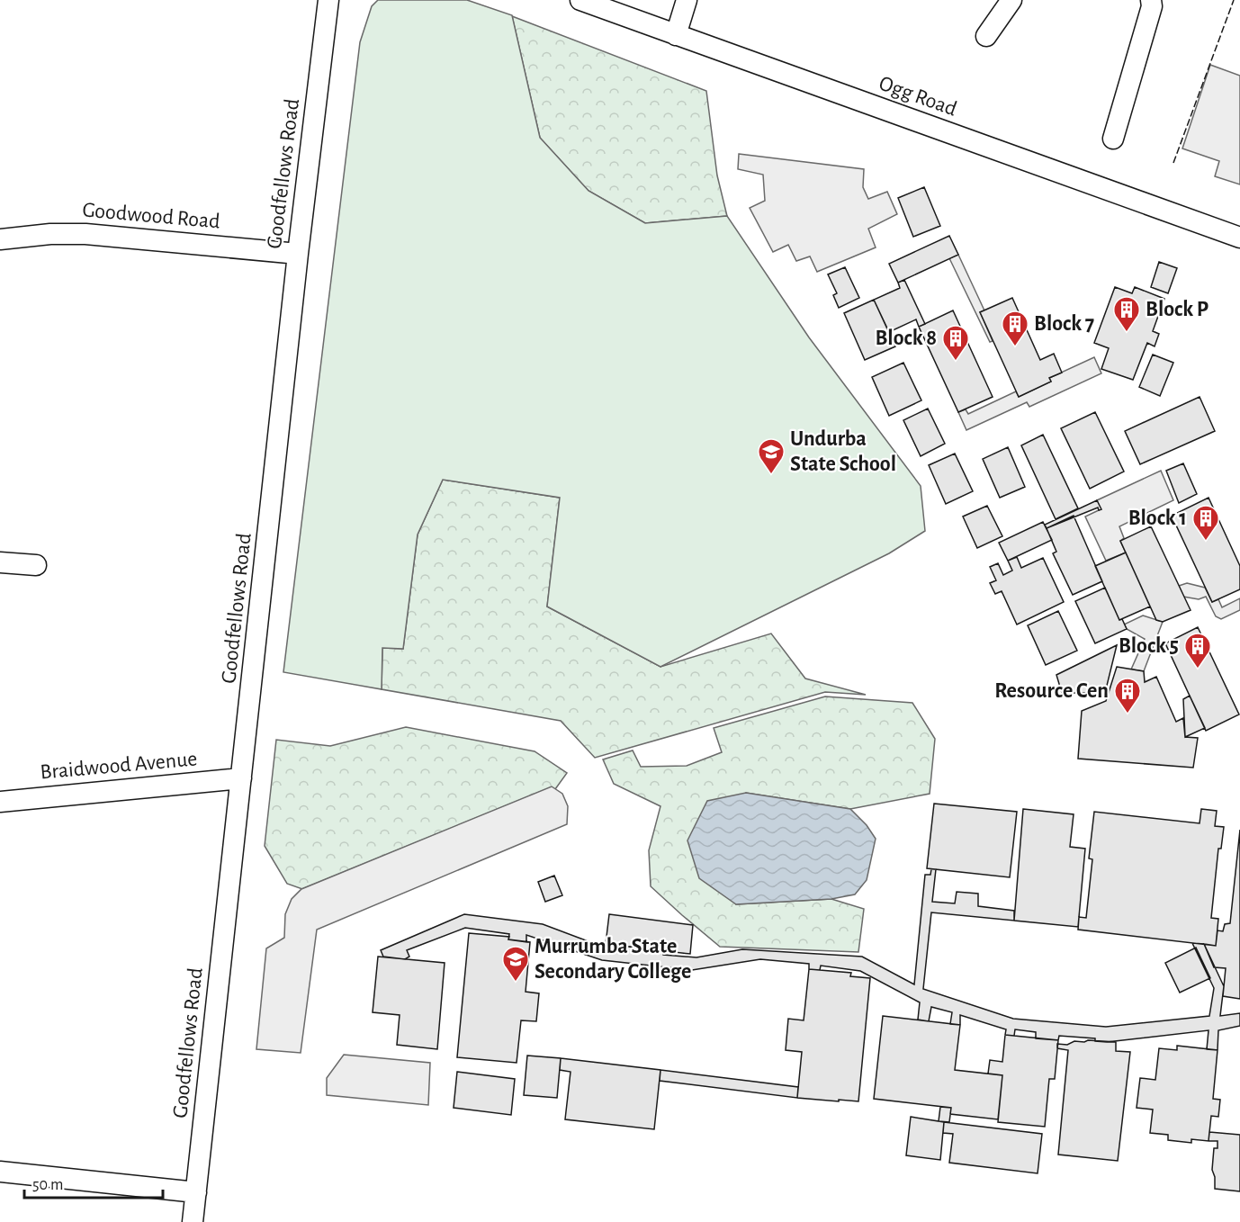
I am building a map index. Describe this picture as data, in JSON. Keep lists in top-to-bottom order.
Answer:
{
  "streets": {
    "street": [
      "Ogg Road",
      "Goodfellows Road",
      "Goodwood Road",
      "Braidwood Avenue"
    ]
  },
  "crossings": [
    ["Goodfellows Road", "Goodwood Road"],
    ["Goodfellows Road", "Braidwood Avenue"]
  ],
  "places": {
    "building": [
      "Block P",
      "Block 7",
      "Block 8",
      "Block 1",
      "Block 5",
      "Resource Cen"
    ],
    "school or university": ["Undurba State School", "Murrumba State Secondary College"]
  },
  "scale_bar": "50 m"
}
